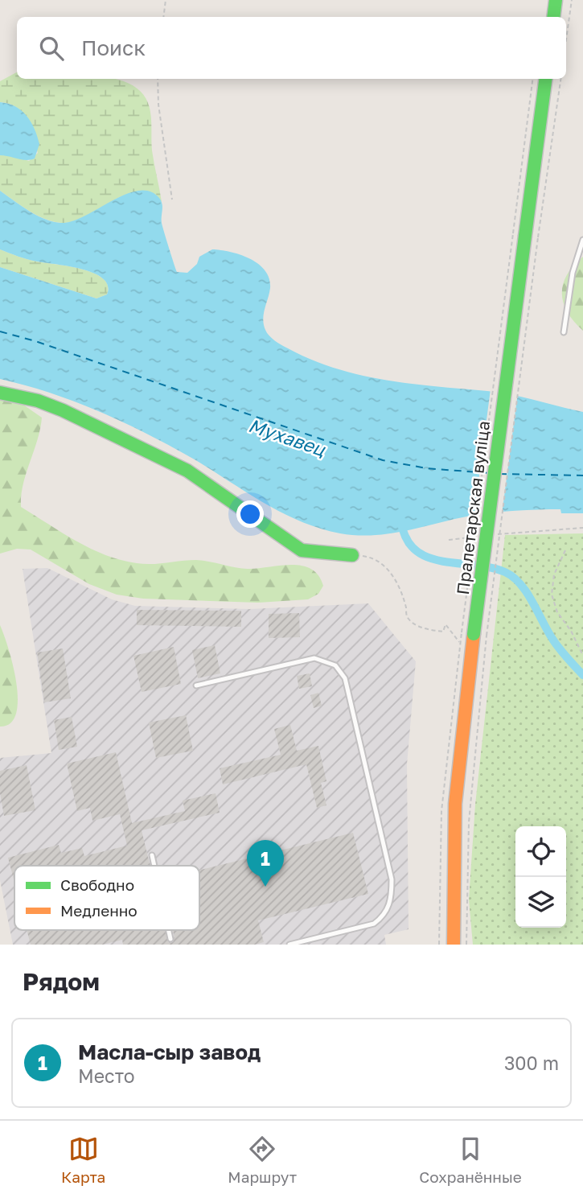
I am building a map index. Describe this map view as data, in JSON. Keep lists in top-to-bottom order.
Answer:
{
  "streets": {
    "main road": ["Пралетарская вуліца"]
  },
  "water": ["Мухавец"],
  "legend": ["Свободно", "Медленно"],
  "page": {
    "search": "Поиск",
    "pins": "1",
    "heading": "Рядом",
    "list": [
      {
        "mark": "1",
        "name": "Масла-сыр завод",
        "note": "Место",
        "value": "300 m"
      }
    ],
    "nav": ["Карта", "Маршрут", "Сохранённые"]
  }
}
